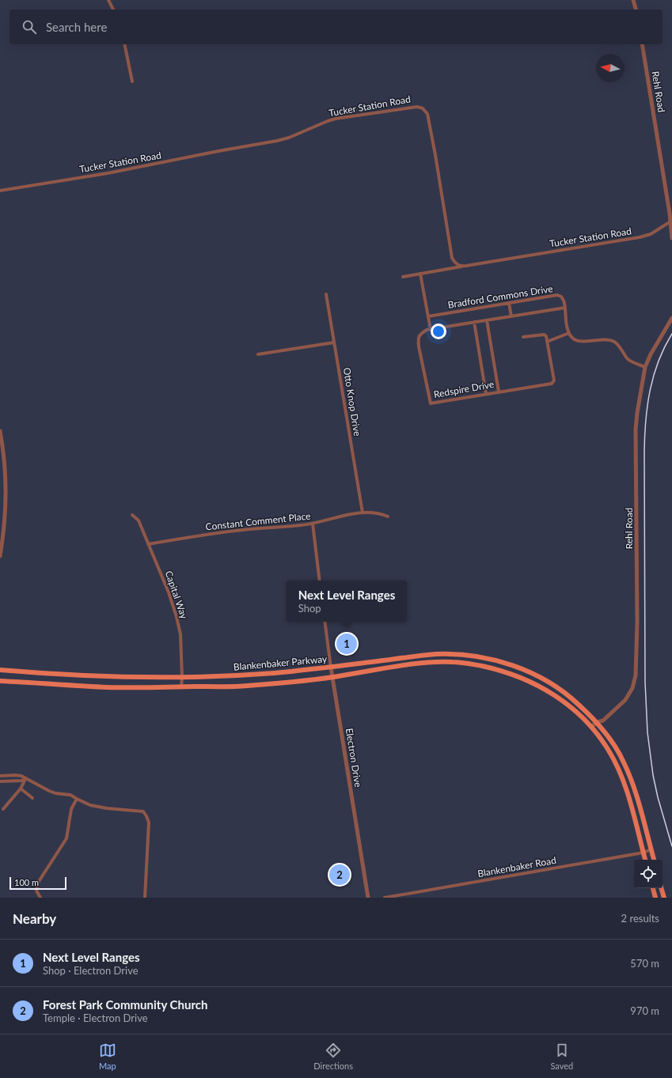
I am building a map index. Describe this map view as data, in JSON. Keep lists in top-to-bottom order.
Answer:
{
  "streets": {
    "main road": ["Blankenbaker Parkway"],
    "street": [
      "Rehl Road",
      "Tucker Station Road",
      "Bradford Commons Drive",
      "Redspire Drive",
      "Otto Knop Drive",
      "Constant Comment Place",
      "Capital Way",
      "Electron Drive",
      "Blankenbaker Road"
    ]
  },
  "crossings": [
    ["Rehl Road", "Tucker Station Road"],
    ["Rehl Road", "Blankenbaker Parkway"],
    ["Bradford Commons Drive", "Redspire Drive"],
    ["Otto Knop Drive", "Constant Comment Place"],
    ["Constant Comment Place", "Capital Way"],
    ["Capital Way", "Blankenbaker Parkway"],
    ["Blankenbaker Parkway", "Electron Drive"],
    ["Blankenbaker Parkway", "Blankenbaker Road"]
  ],
  "scale_bar": "100 m",
  "north": "left",
  "page": {
    "search": "Search here",
    "popup": ["Next Level Ranges", "Shop"],
    "pins": ["1", "2"],
    "scale": "100 m",
    "heading": ["Nearby", "2 results"],
    "list": [
      {
        "mark": "1",
        "name": "Next Level Ranges",
        "note": "Shop · Electron Drive",
        "value": "570 m"
      },
      {
        "mark": "2",
        "name": "Forest Park Community Church",
        "note": "Temple · Electron Drive",
        "value": "970 m"
      }
    ],
    "nav": ["Map", "Directions", "Saved"]
  }
}
